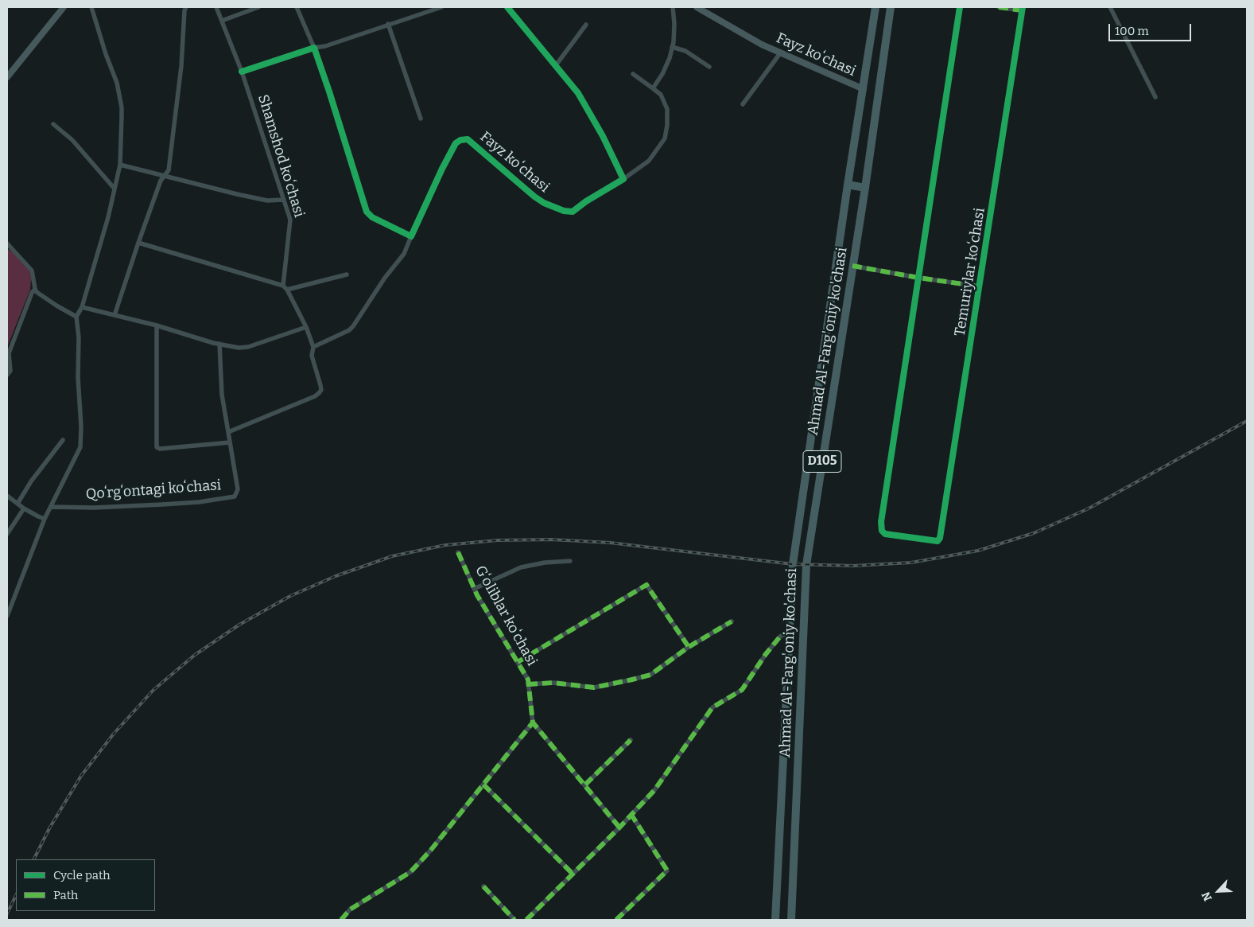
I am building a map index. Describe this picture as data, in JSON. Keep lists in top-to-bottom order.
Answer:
{
  "streets": {
    "highway": ["Ahmad Al-Farg'oniy ko'chasi", "D105"],
    "street": [
      "Fayz koʻchasi",
      "Shamshod koʻchasi",
      "Temuriylar koʻchasi",
      "Qoʻrgʻontagi koʻchasi",
      "Gʻoliblar koʻchasi"
    ]
  },
  "crossings": [
    ["Fayz koʻchasi", "Ahmad Al-Farg'oniy ko'chasi"]
  ],
  "legend": ["Cycle path", "Path"],
  "scale_bar": "100 m",
  "north": "bottom left"
}
